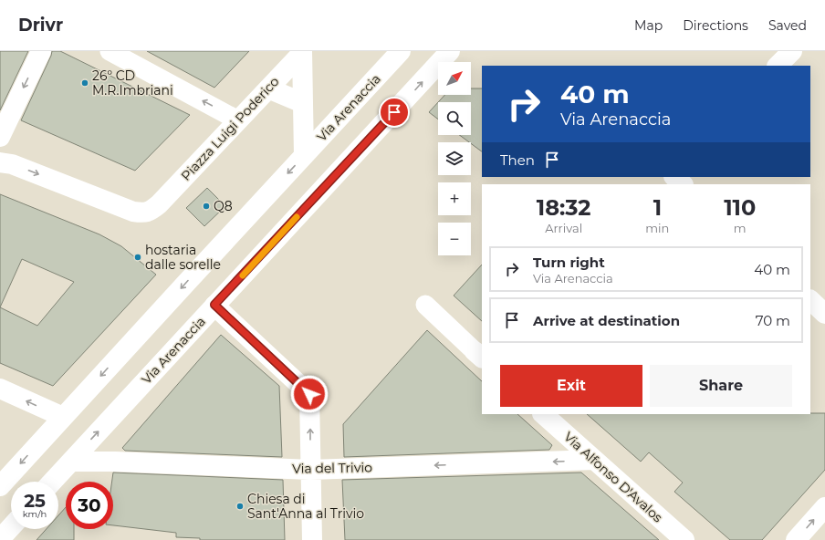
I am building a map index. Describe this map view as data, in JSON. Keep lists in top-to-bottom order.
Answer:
{
  "streets": {
    "street": [
      "Via Arenaccia",
      "Piazza Luigi Poderico",
      "Via del Trivio",
      "Via Alfonso D'Avalos"
    ]
  },
  "crossings": [
    ["Via Arenaccia", "Via del Trivio"],
    ["Via del Trivio", "Via Alfonso D'Avalos"]
  ],
  "one_way": ["Piazza Luigi Poderico", "Via del Trivio"],
  "places": [
    "26° CD M.R.Imbriani",
    "Q8",
    "hostaria dalle sorelle",
    "Chiesa di Sant'Anna al Trivio"
  ],
  "north": "top right",
  "page": {
    "header": "Drivr",
    "nav": ["Map", "Directions", "Saved"],
    "map_buttons": ["+", "−"],
    "turn": ["40 m", "Via Arenaccia"],
    "then": "Then",
    "eta": [
      "18:32",
      "Arrival",
      "1",
      "min",
      "110",
      "m"
    ],
    "list": [
      {
        "name": "Turn right",
        "note": "Via Arenaccia",
        "value": "40 m"
      },
      {
        "name": "Arrive at destination",
        "value": "70 m"
      }
    ],
    "buttons": ["Exit", "Share"],
    "speed": "25 km/h",
    "limit": "30"
  }
}
